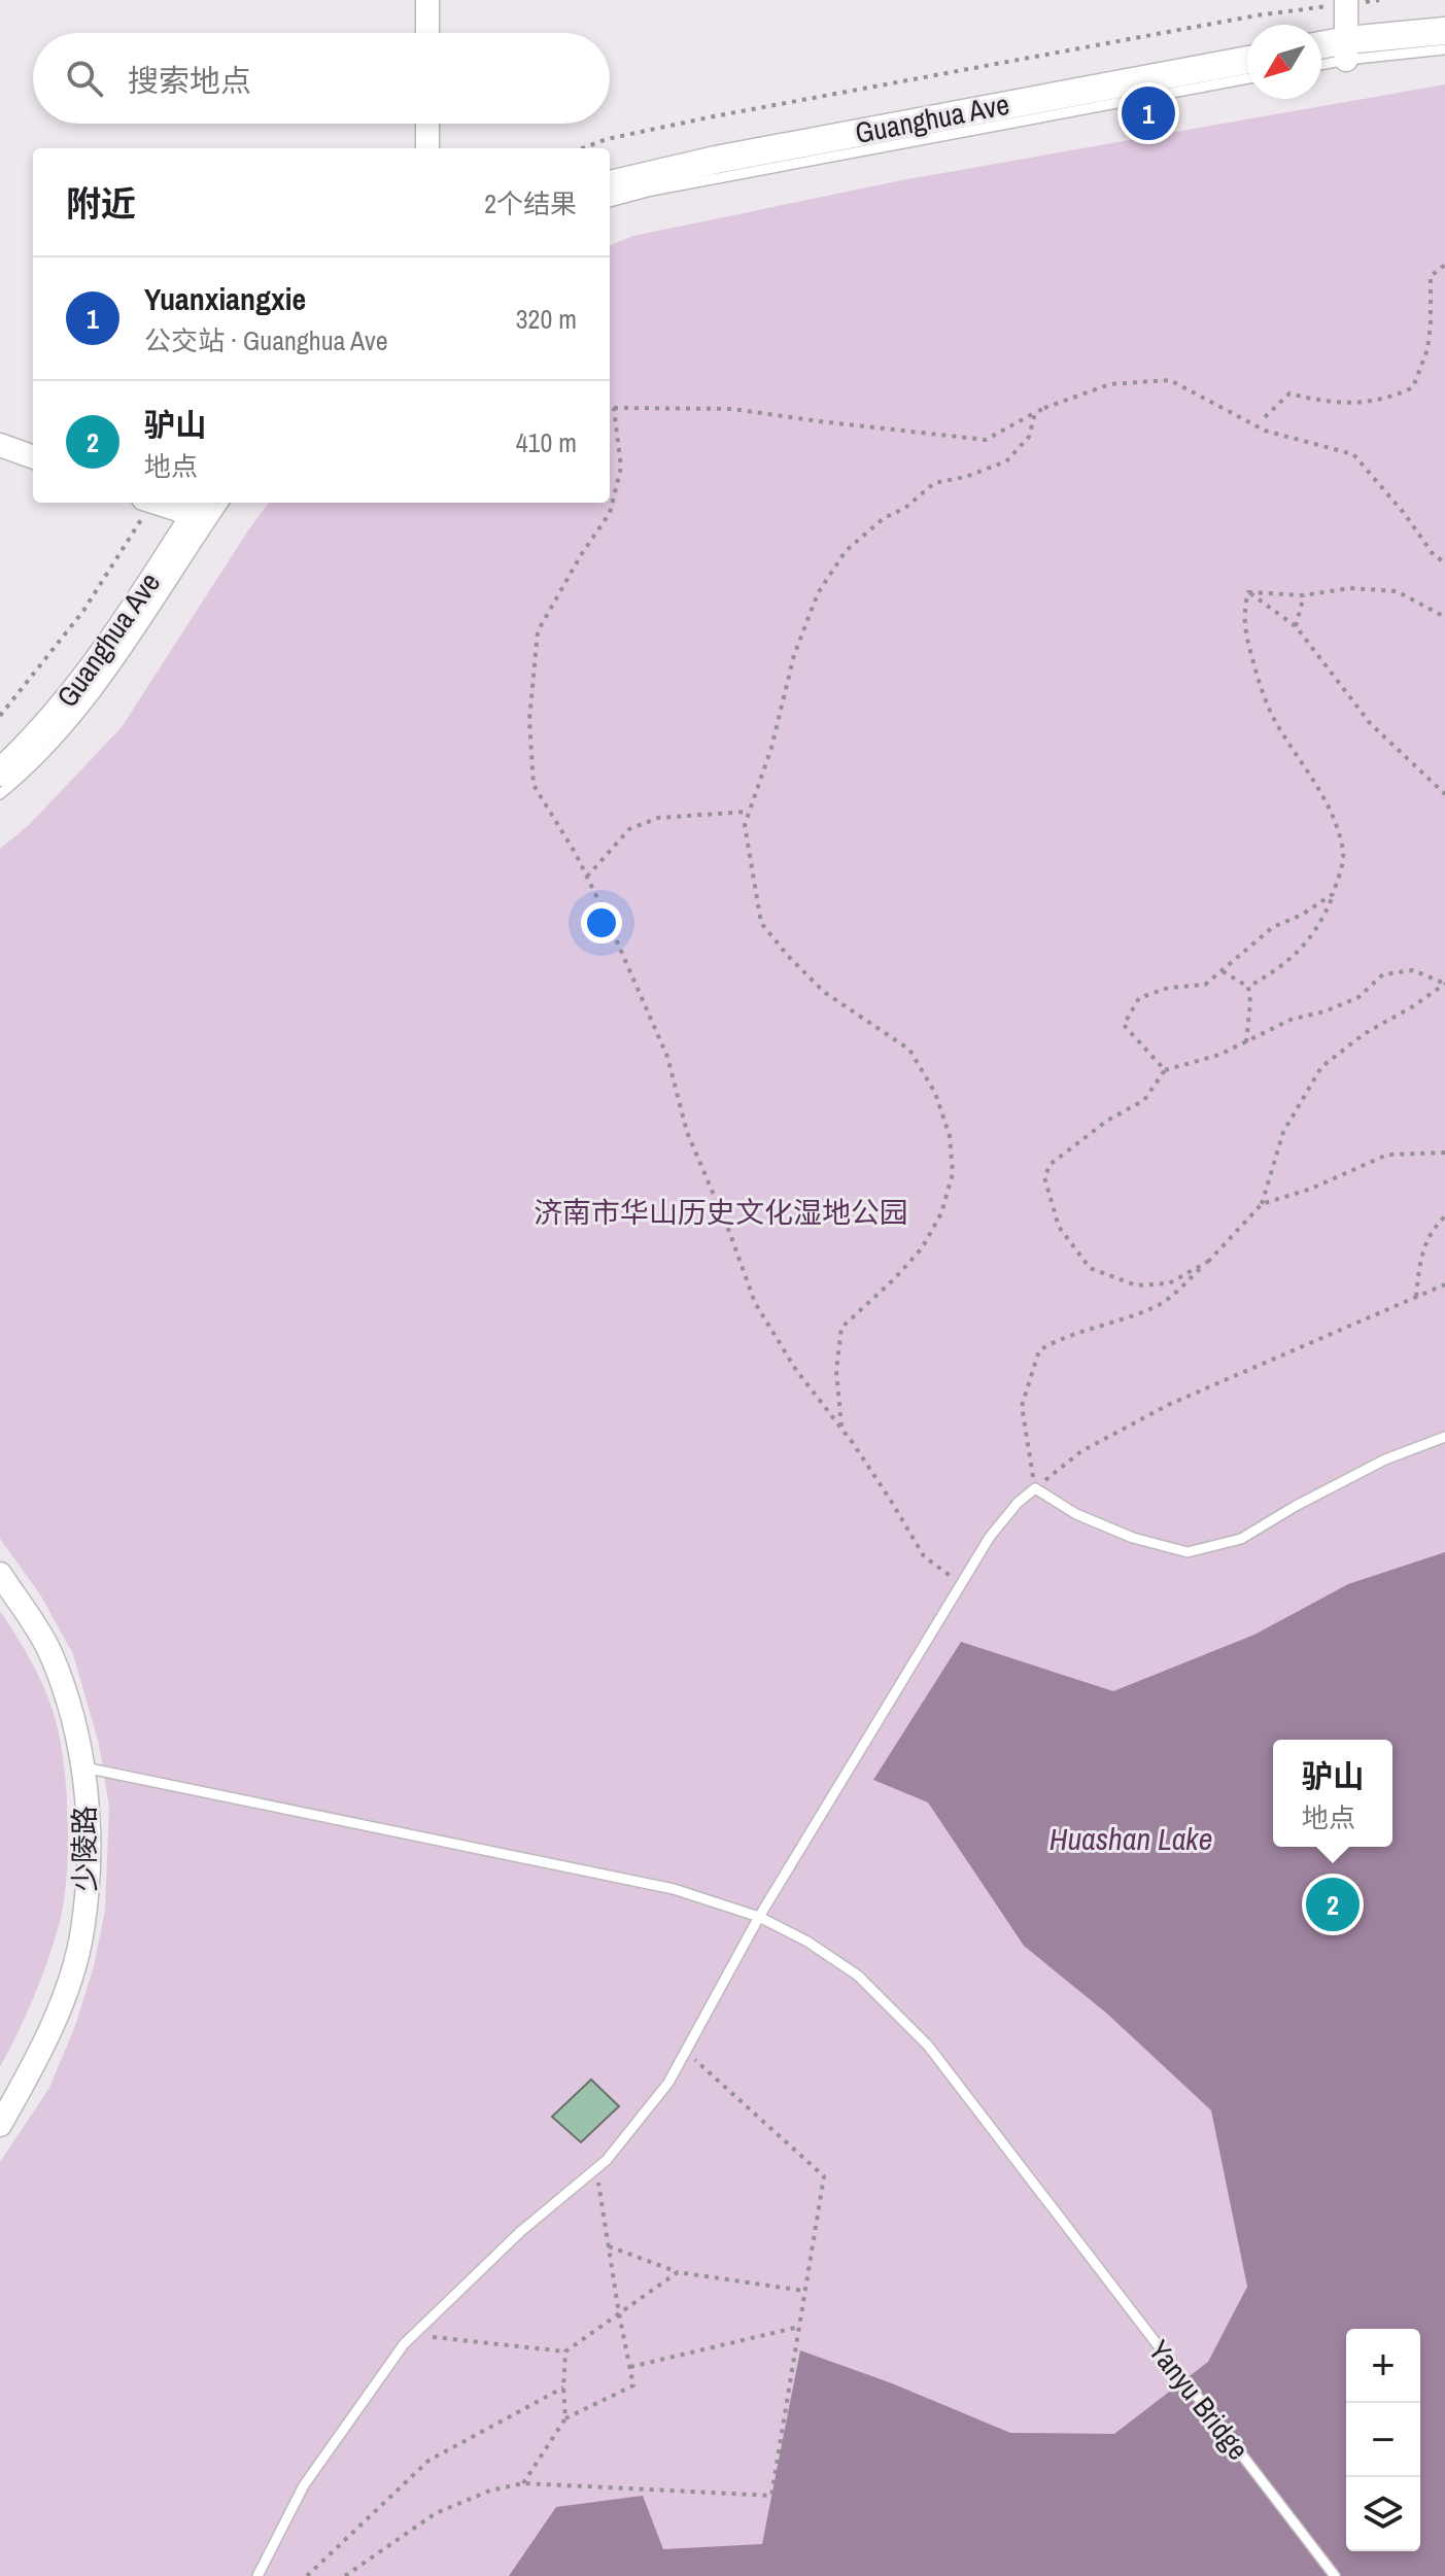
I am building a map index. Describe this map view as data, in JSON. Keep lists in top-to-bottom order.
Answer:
{
  "streets": {
    "main road": ["Guanghua Ave"],
    "street": ["少陵路"],
    "lane": ["Yanyu Bridge"]
  },
  "crossings": [
    ["少陵路", "Yanyu Bridge"]
  ],
  "water": ["Huashan Lake"],
  "parks": ["济南市华山历史文化湿地公园"],
  "north": "bottom left",
  "page": {
    "search": "搜索地点",
    "pins": ["1", "2"],
    "heading": ["附近", "2个结果"],
    "list": [
      {
        "mark": "1",
        "name": "Yuanxiangxie",
        "note": "公交站 · Guanghua Ave",
        "value": "320 m"
      },
      {
        "mark": "2",
        "name": "驴山",
        "note": "地点",
        "value": "410 m"
      }
    ],
    "popup": ["驴山", "地点"],
    "map_buttons": ["+", "−"]
  }
}
